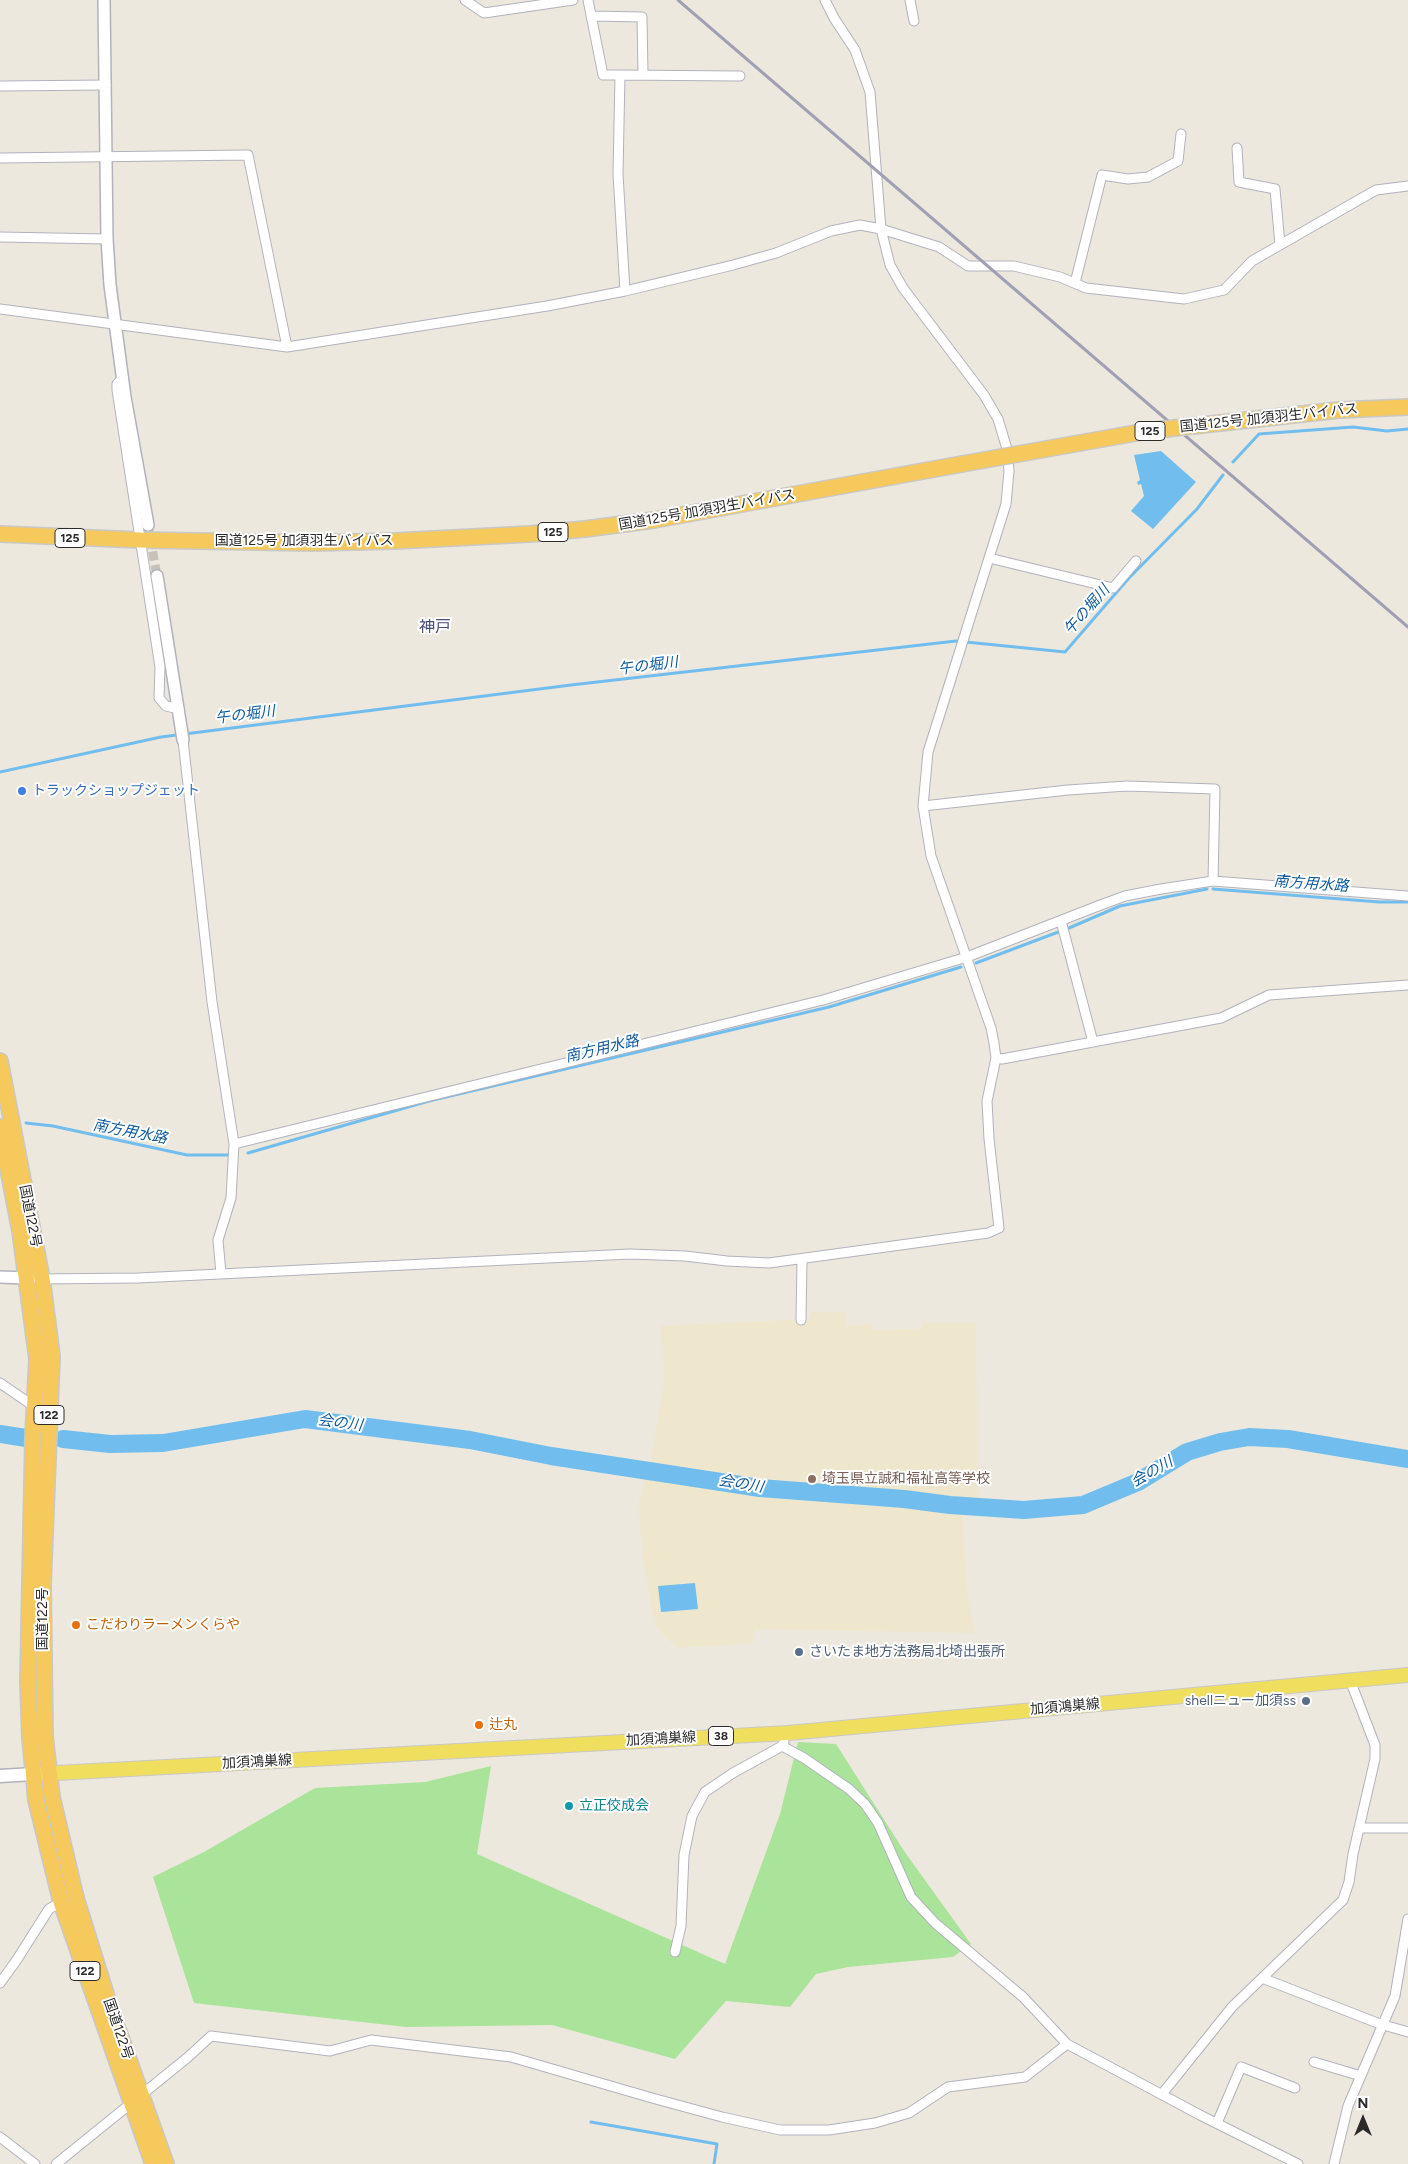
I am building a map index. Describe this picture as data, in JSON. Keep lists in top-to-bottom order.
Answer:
{
  "streets": {
    "highway": [
      "国道125号 加須羽生バイパス",
      "125",
      "国道122号",
      "122"
    ],
    "main road": ["加須鴻巣線", "38"]
  },
  "crossings": [
    ["国道122号", "加須鴻巣線"]
  ],
  "districts": ["神戸"],
  "water": ["午の堀川", "南方用水路", "会の川"],
  "places": [
    "トラックショップジェット",
    "埼玉県立誠和福祉高等学校",
    "こだわりラーメンくらや",
    "さいたま地方法務局北埼出張所",
    "shellニュー加須ss",
    "辻丸",
    "立正佼成会"
  ],
  "north": "top"
}
